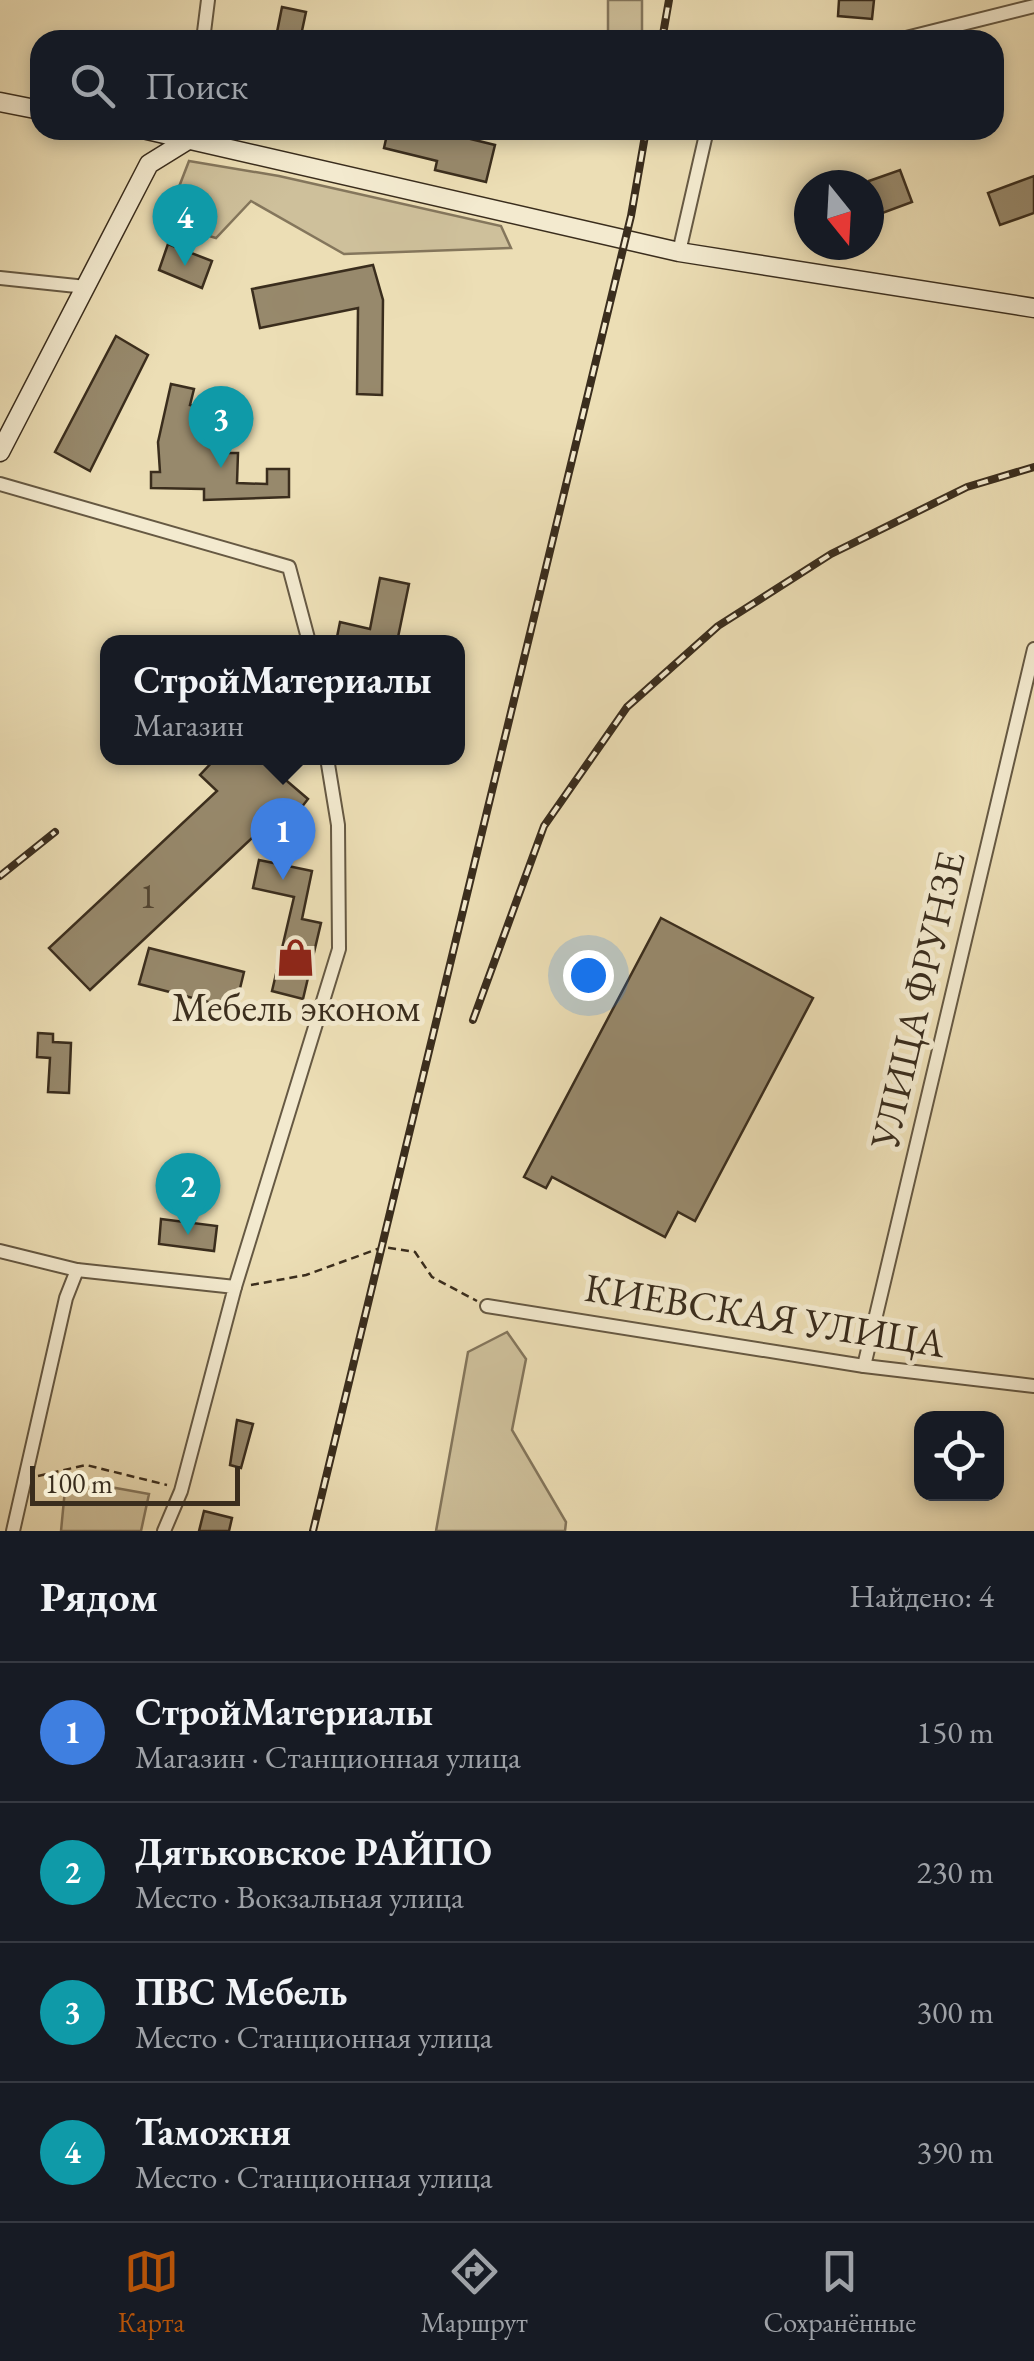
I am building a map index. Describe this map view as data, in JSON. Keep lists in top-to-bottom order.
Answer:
{
  "streets": {
    "street": ["УЛИЦА ФРУНЗЕ", "КИЕВСКАЯ УЛИЦА"]
  },
  "crossings": [
    ["УЛИЦА ФРУНЗЕ", "КИЕВСКАЯ УЛИЦА"]
  ],
  "places": {
    "shop": ["Мебель эконом"]
  },
  "house_numbers": ["1"],
  "scale_bar": "100 m",
  "north": "bottom",
  "page": {
    "search": "Поиск",
    "pins": [
      "4",
      "3",
      "1",
      "2"
    ],
    "popup": ["СтройМатериалы", "Магазин"],
    "scale": "100 m",
    "heading": ["Рядом", "Найдено: 4"],
    "list": [
      {
        "mark": "1",
        "name": "СтройМатериалы",
        "note": "Магазин · Станционная улица",
        "value": "150 m"
      },
      {
        "mark": "2",
        "name": "Дятьковское РАЙПО",
        "note": "Место · Вокзальная улица",
        "value": "230 m"
      },
      {
        "mark": "3",
        "name": "ПВС Мебель",
        "note": "Место · Станционная улица",
        "value": "300 m"
      },
      {
        "mark": "4",
        "name": "Таможня",
        "note": "Место · Станционная улица",
        "value": "390 m"
      }
    ],
    "nav": ["Карта", "Маршрут", "Сохранённые"]
  }
}
